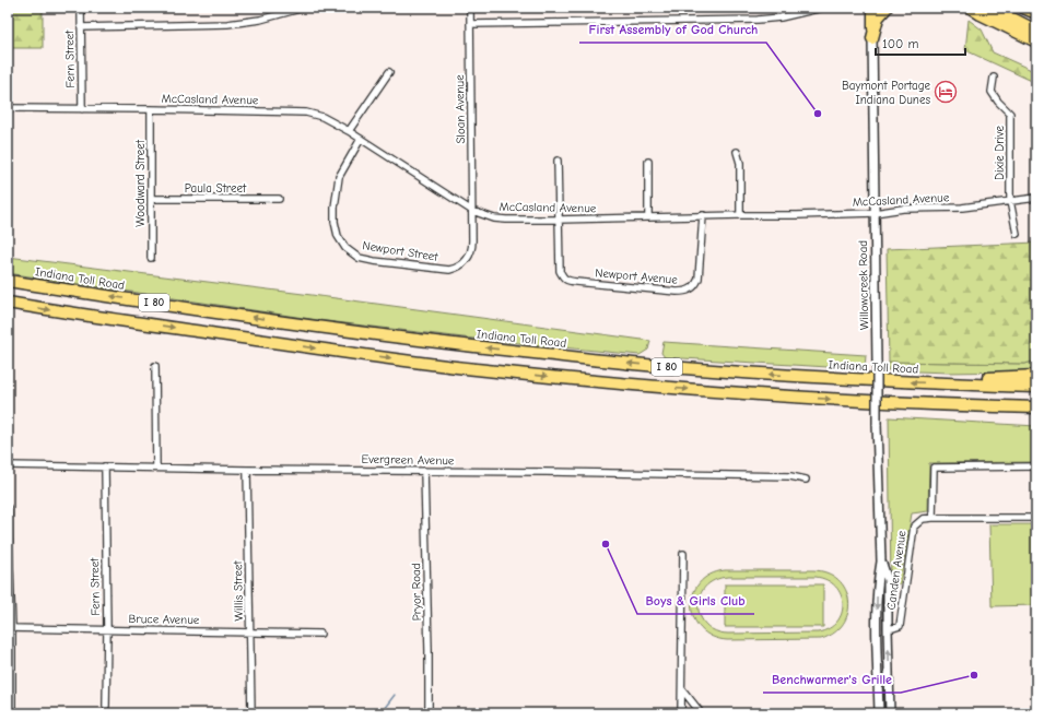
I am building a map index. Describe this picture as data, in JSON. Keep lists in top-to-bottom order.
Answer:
{
  "streets": {
    "highway": ["Indiana Toll Road", "I 80"],
    "main road": ["Willowcreek Road"],
    "street": [
      "Fern Street",
      "McCasland Avenue",
      "Sloan Avenue",
      "Dixie Drive",
      "Woodward Street",
      "Paula Street",
      "Newport Street",
      "Newport Avenue",
      "Evergreen Avenue",
      "Canden Avenue",
      "Willis Street",
      "Pryor Road",
      "Bruce Avenue"
    ]
  },
  "crossings": [
    ["Fern Street", "McCasland Avenue"],
    ["Fern Street", "Evergreen Avenue"],
    ["Fern Street", "Bruce Avenue"],
    ["McCasland Avenue", "Sloan Avenue"],
    ["McCasland Avenue", "Dixie Drive"],
    ["McCasland Avenue", "Woodward Street"],
    ["McCasland Avenue", "Newport Street"],
    ["McCasland Avenue", "Newport Avenue"],
    ["McCasland Avenue", "Willowcreek Road"],
    ["Sloan Avenue", "Newport Street"],
    ["Woodward Street", "Paula Street"],
    ["Willowcreek Road", "Canden Avenue"],
    ["Evergreen Avenue", "Willis Street"],
    ["Evergreen Avenue", "Pryor Road"],
    ["Willis Street", "Bruce Avenue"]
  ],
  "places": {
    "hotel": ["Baymont Portage Indiana Dunes"],
    "other": ["First Assembly of God Church", "Boys & Girls Club", "Benchwarmer's Grille"]
  },
  "scale_bar": "100 m"
}
